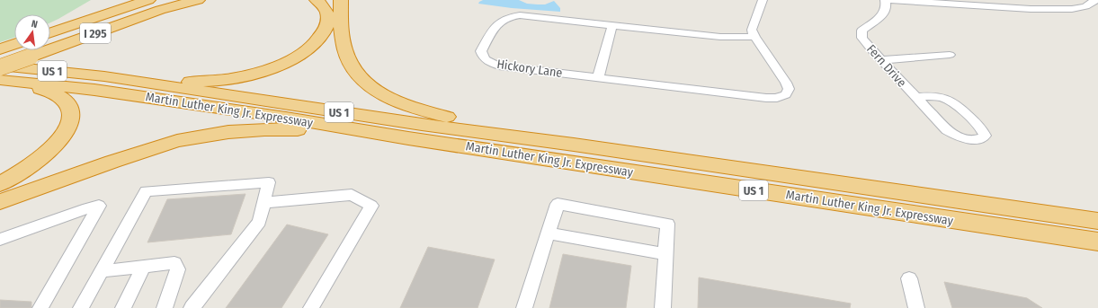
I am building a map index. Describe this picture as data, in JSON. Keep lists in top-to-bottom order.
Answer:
{
  "streets": {
    "highway": ["I 295", "US 1", "Martin Luther King Jr. Expressway"],
    "street": ["Fern Drive", "Hickory Lane"]
  },
  "crossings": [
    ["I 295", "Martin Luther King Jr. Expressway"]
  ],
  "north": "top"
}
